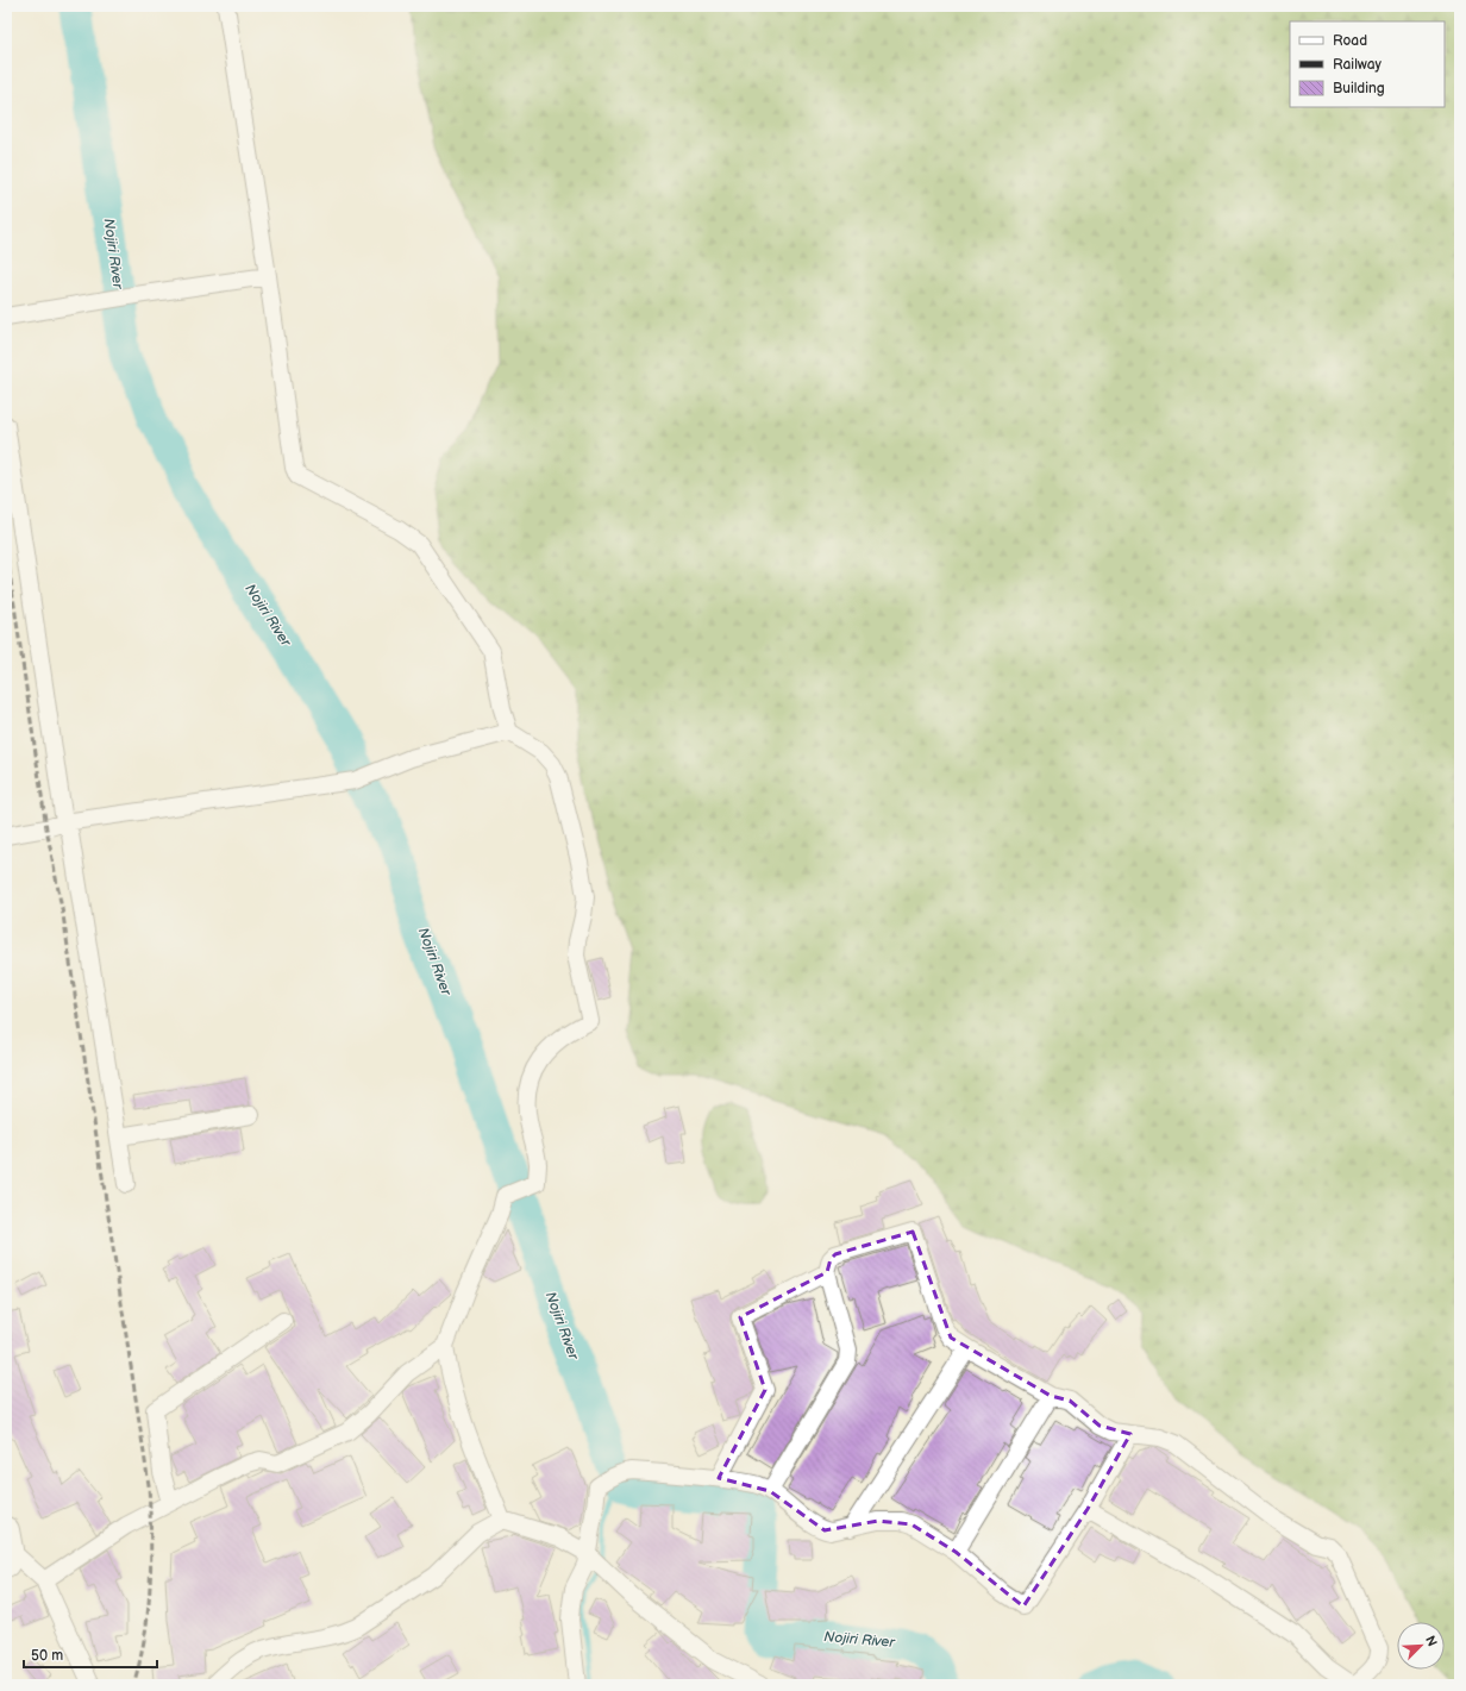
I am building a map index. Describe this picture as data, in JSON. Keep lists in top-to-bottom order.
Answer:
{
  "water": ["Nojiri River"],
  "legend": ["Road", "Railway", "Building"],
  "scale_bar": "50 m",
  "north": "top right"
}
